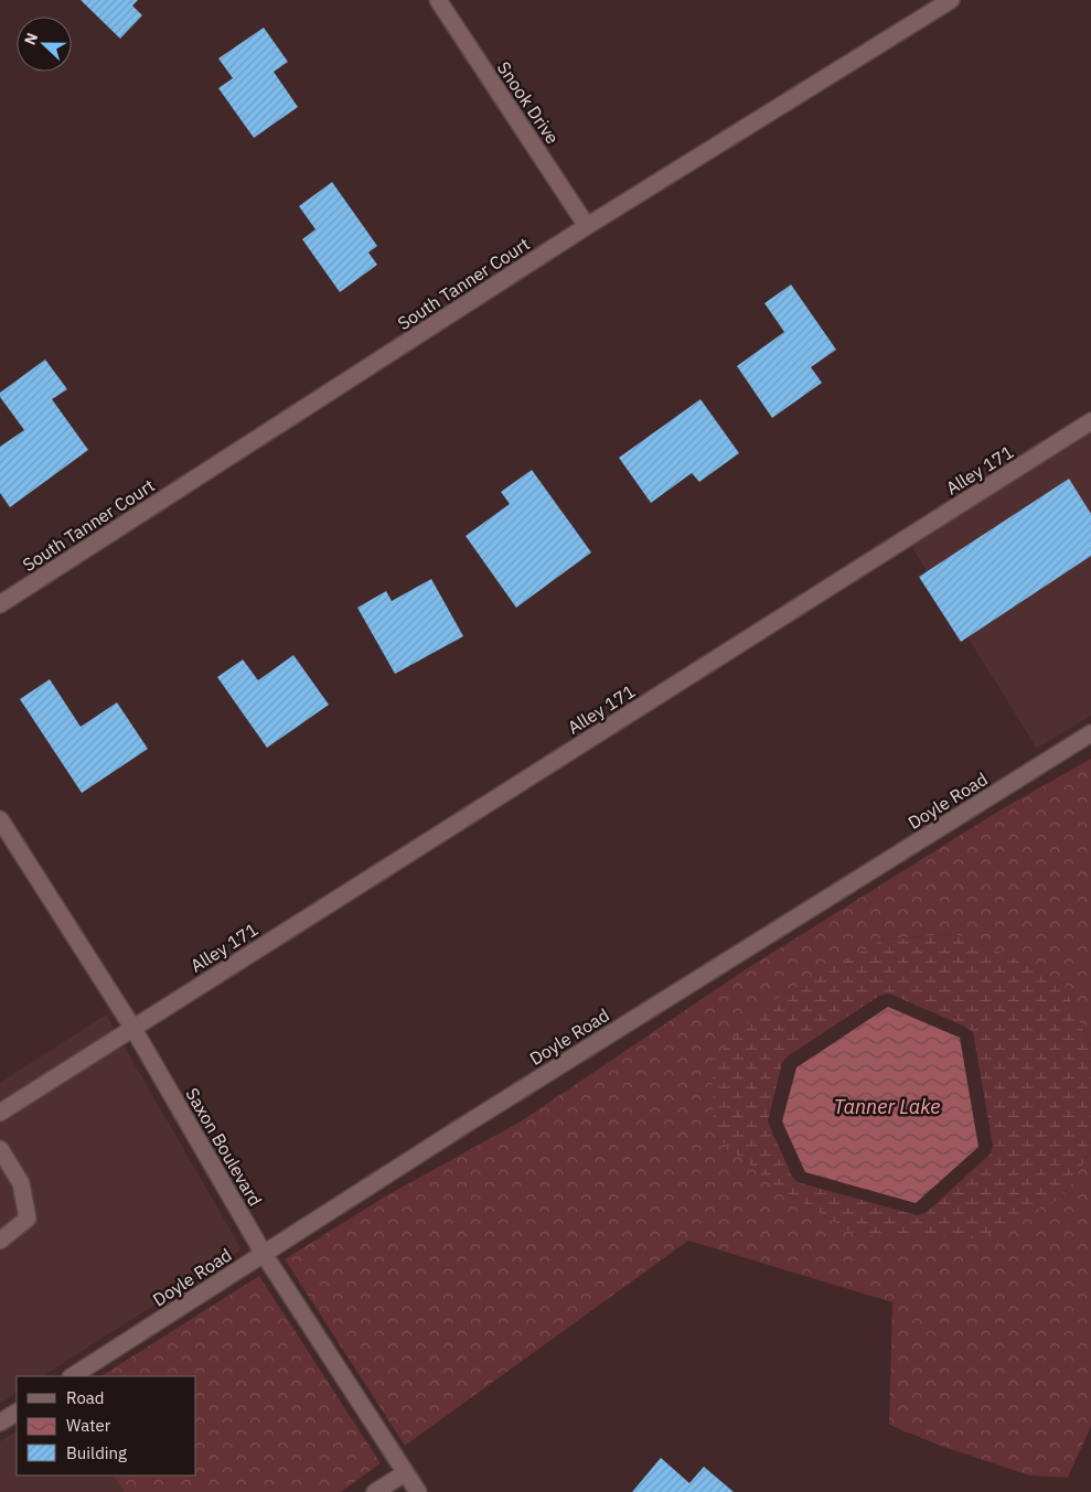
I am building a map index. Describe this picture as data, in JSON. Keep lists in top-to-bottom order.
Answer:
{
  "streets": {
    "main road": [
      "Snook Drive",
      "South Tanner Court",
      "Alley 171",
      "Doyle Road",
      "Saxon Boulevard"
    ]
  },
  "crossings": [
    ["Snook Drive", "South Tanner Court"],
    ["Alley 171", "Saxon Boulevard"],
    ["Doyle Road", "Saxon Boulevard"]
  ],
  "water": ["Tanner Lake"],
  "legend": ["Road", "Water", "Building"],
  "north": "left"
}
